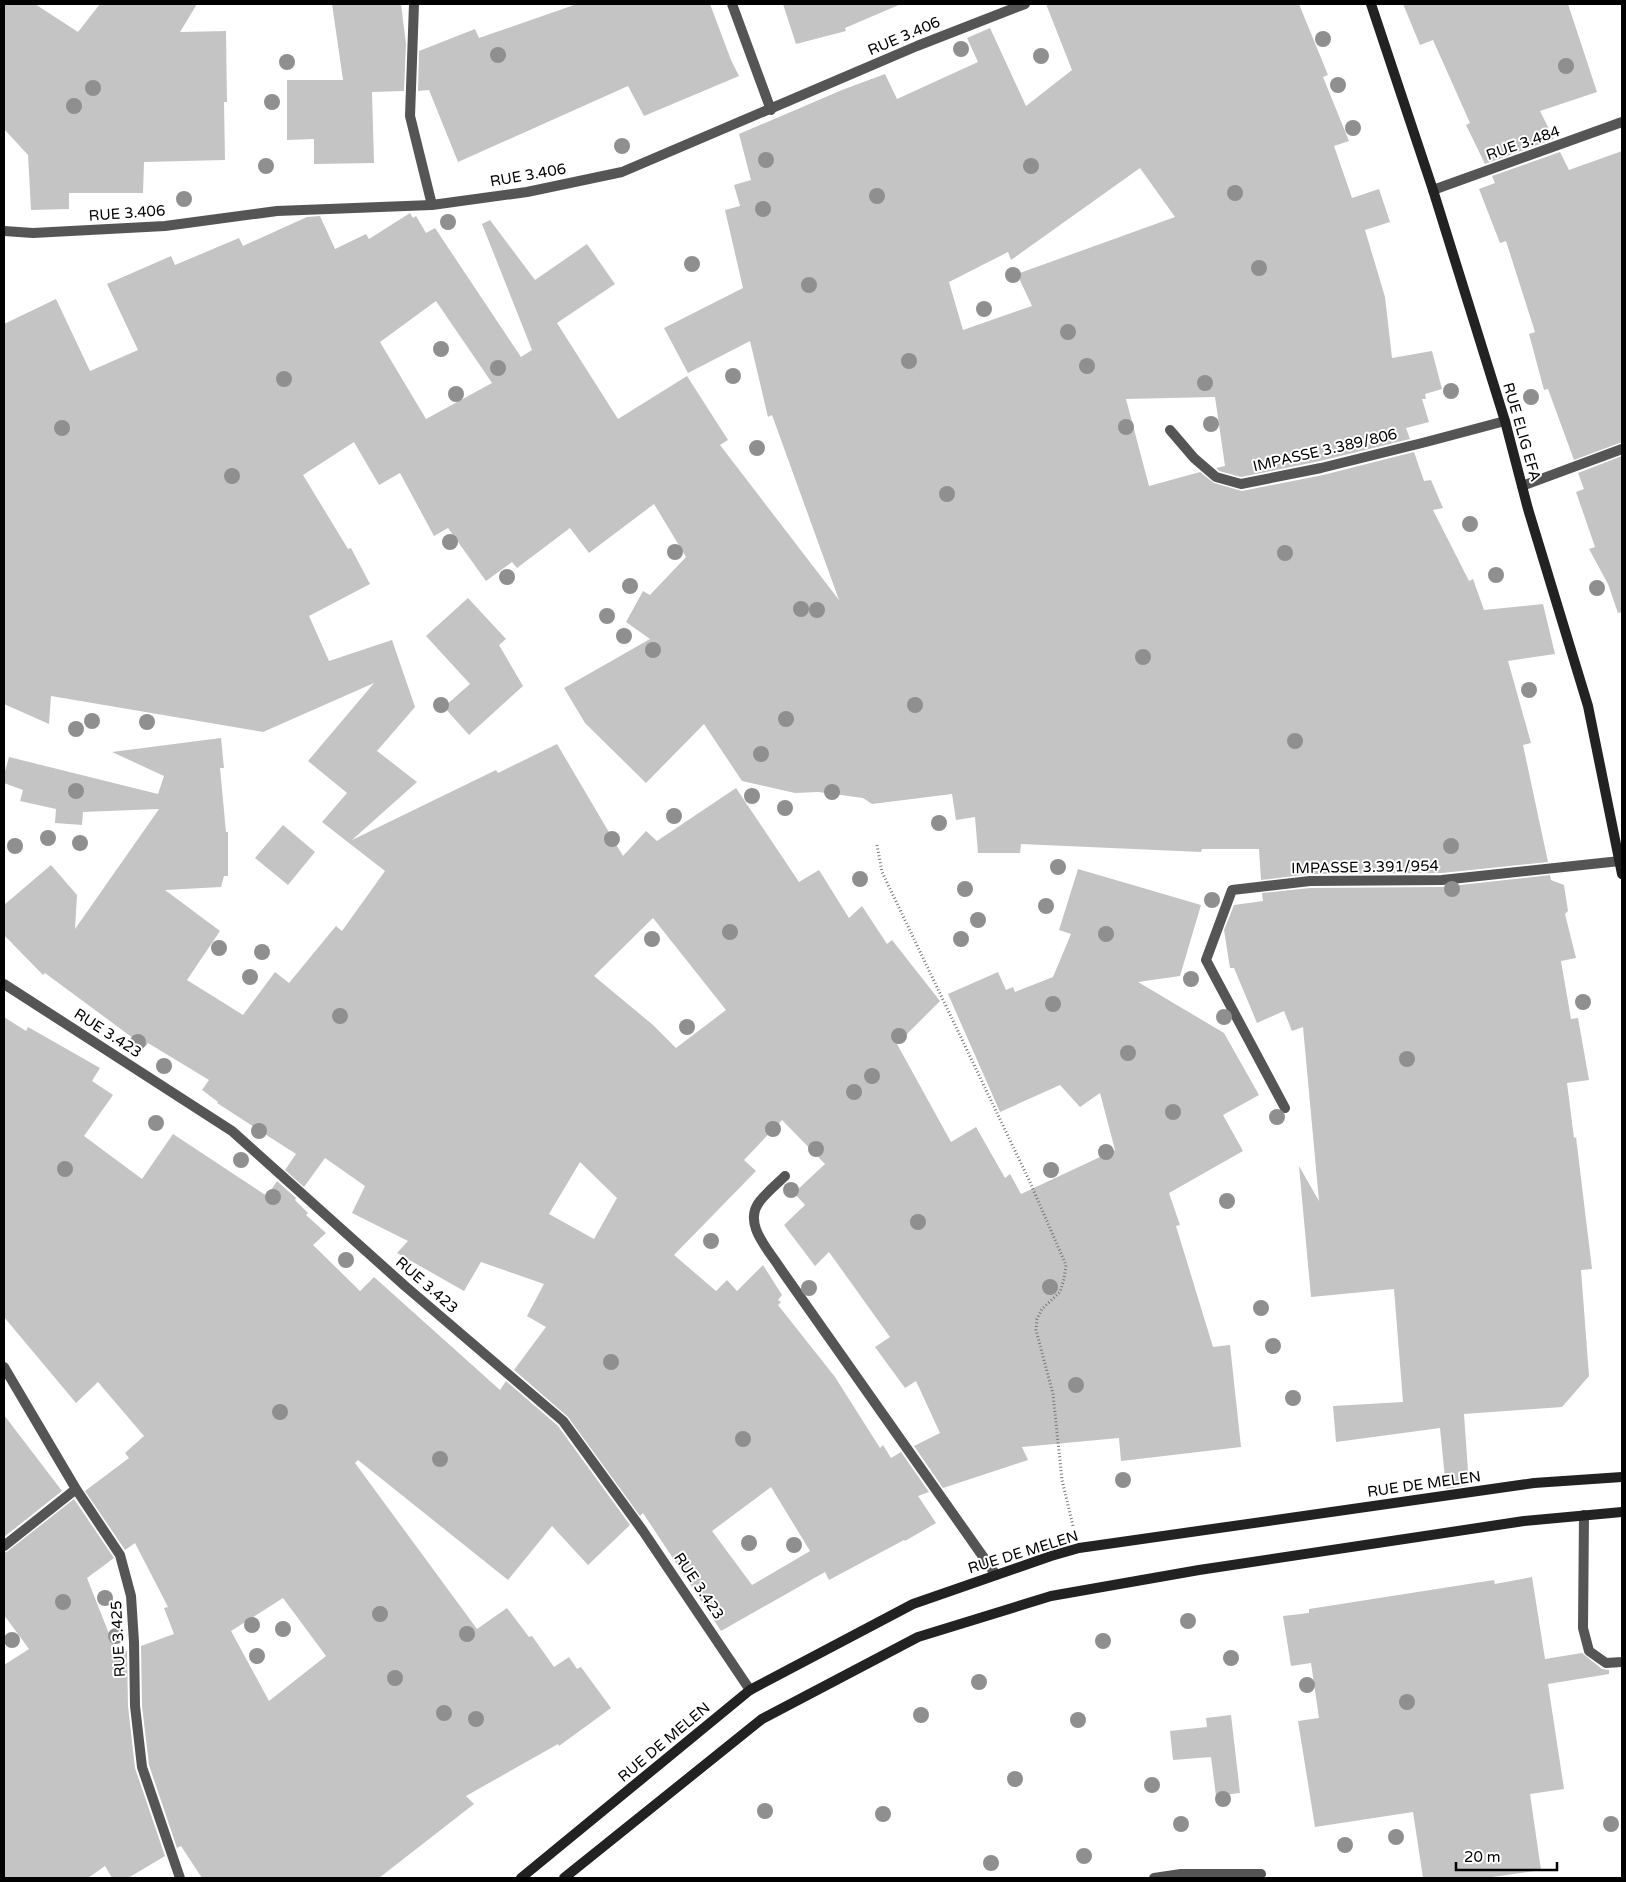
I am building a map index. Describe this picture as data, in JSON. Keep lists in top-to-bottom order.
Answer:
{
  "streets": {
    "main road": ["RUE ELIG EFA", "RUE DE MELEN"],
    "street": [
      "RUE 3.406",
      "RUE 3.484",
      "IMPASSE 3.389/806",
      "IMPASSE 3.391/954",
      "RUE 3.423",
      "RUE 3.425"
    ]
  },
  "crossings": [
    ["RUE 3.484", "RUE ELIG EFA"],
    ["RUE ELIG EFA", "IMPASSE 3.389/806"],
    ["RUE ELIG EFA", "IMPASSE 3.391/954"],
    ["RUE 3.423", "RUE DE MELEN"]
  ],
  "scale_bar": "20 m"
}
